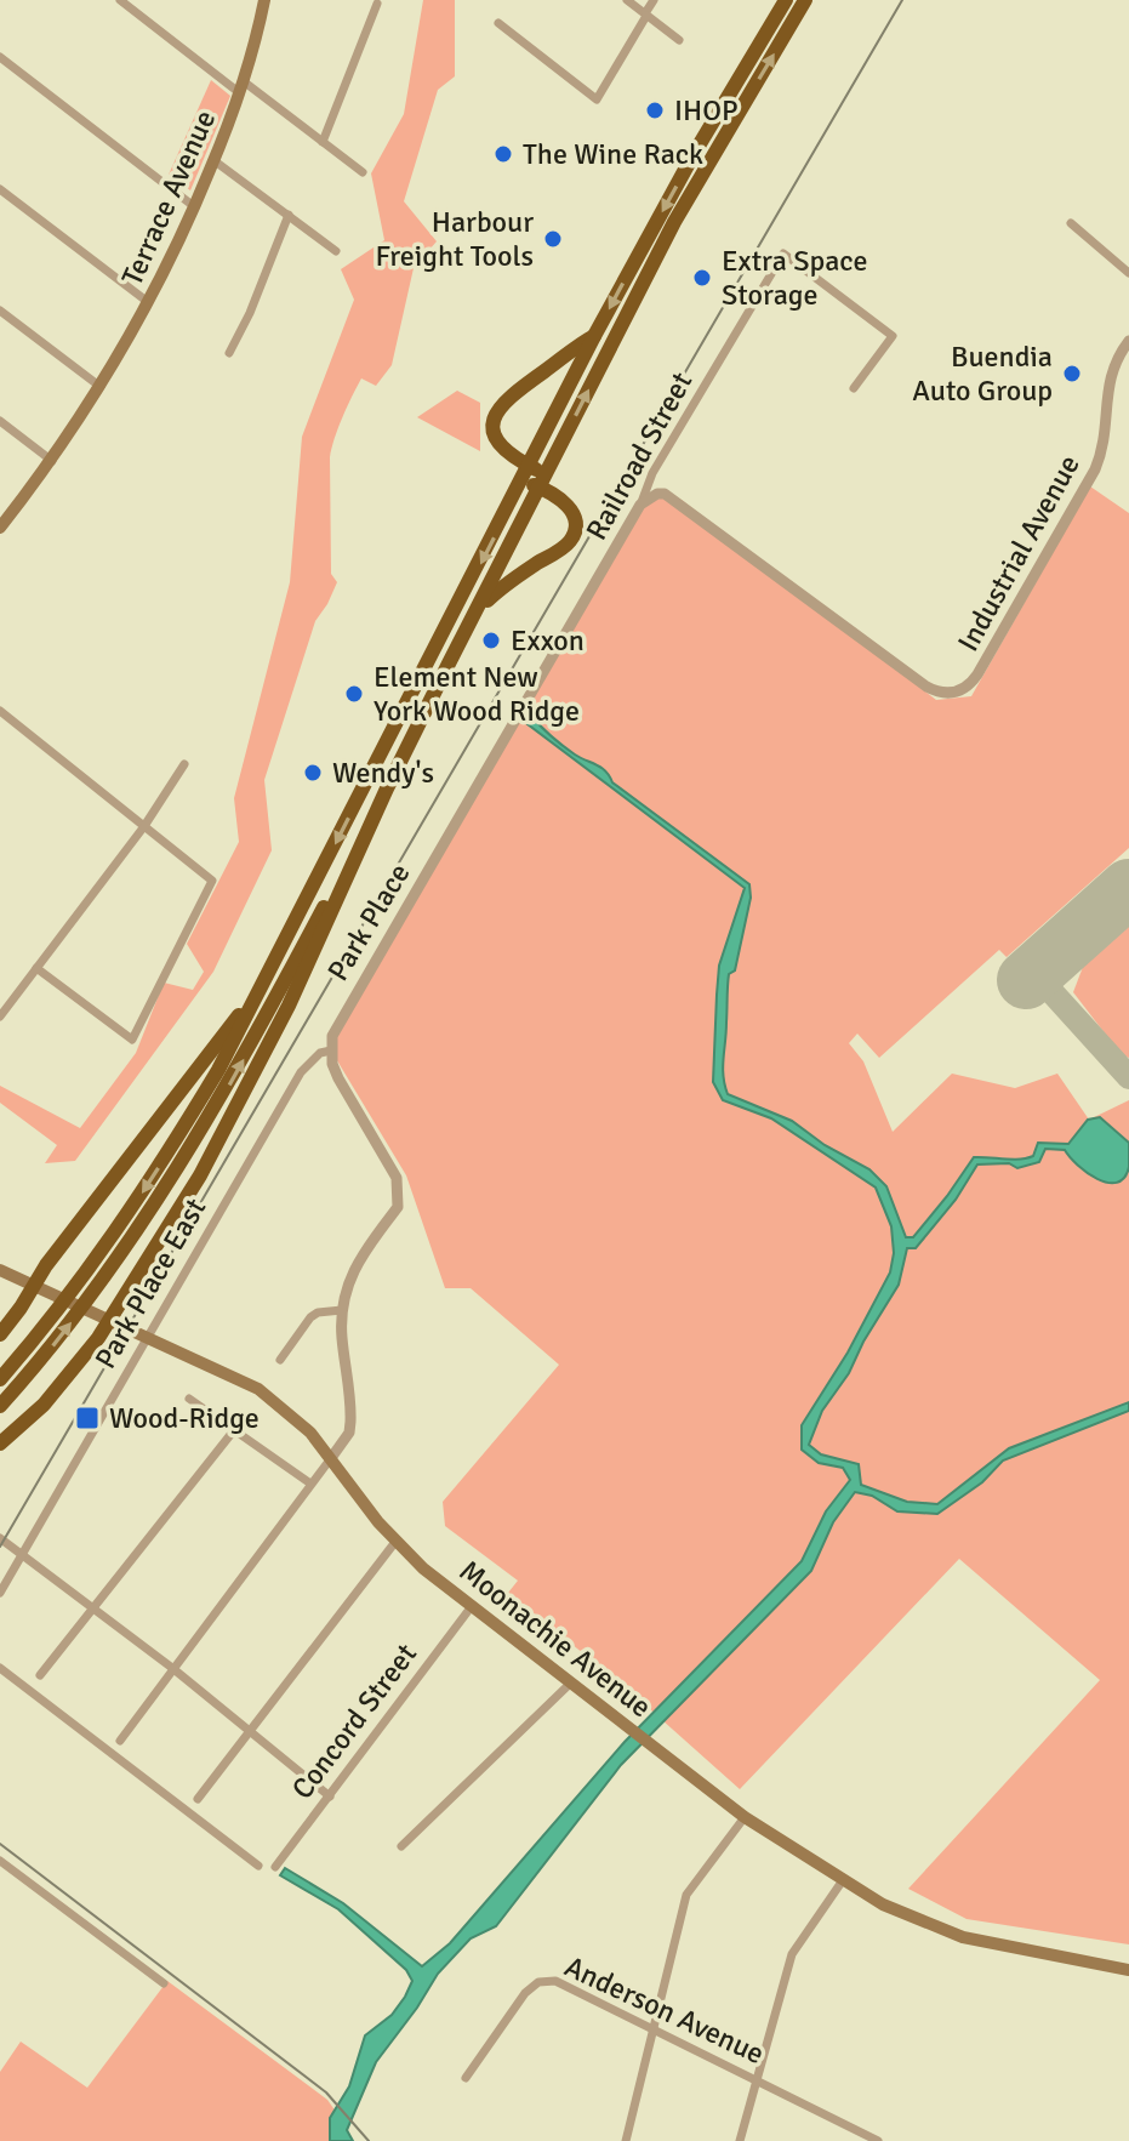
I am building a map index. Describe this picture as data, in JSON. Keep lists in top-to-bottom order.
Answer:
{
  "streets": {
    "main road": ["Terrace Avenue", "Moonachie Avenue"],
    "street": [
      "Railroad Street",
      "Industrial Avenue",
      "Park Place",
      "Park Place East",
      "Concord Street",
      "Anderson Avenue"
    ]
  },
  "crossings": [
    ["Railroad Street", "Industrial Avenue"],
    ["Railroad Street", "Park Place"],
    ["Park Place", "Park Place East"],
    ["Moonachie Avenue", "Concord Street"]
  ],
  "places": {
    "other": [
      "IHOP",
      "The Wine Rack",
      "Harbour Freight Tools",
      "Extra Space Storage",
      "Buendia Auto Group",
      "Exxon",
      "Element New York Wood Ridge",
      "Wendy's"
    ],
    "transit": ["Wood-Ridge"]
  }
}
